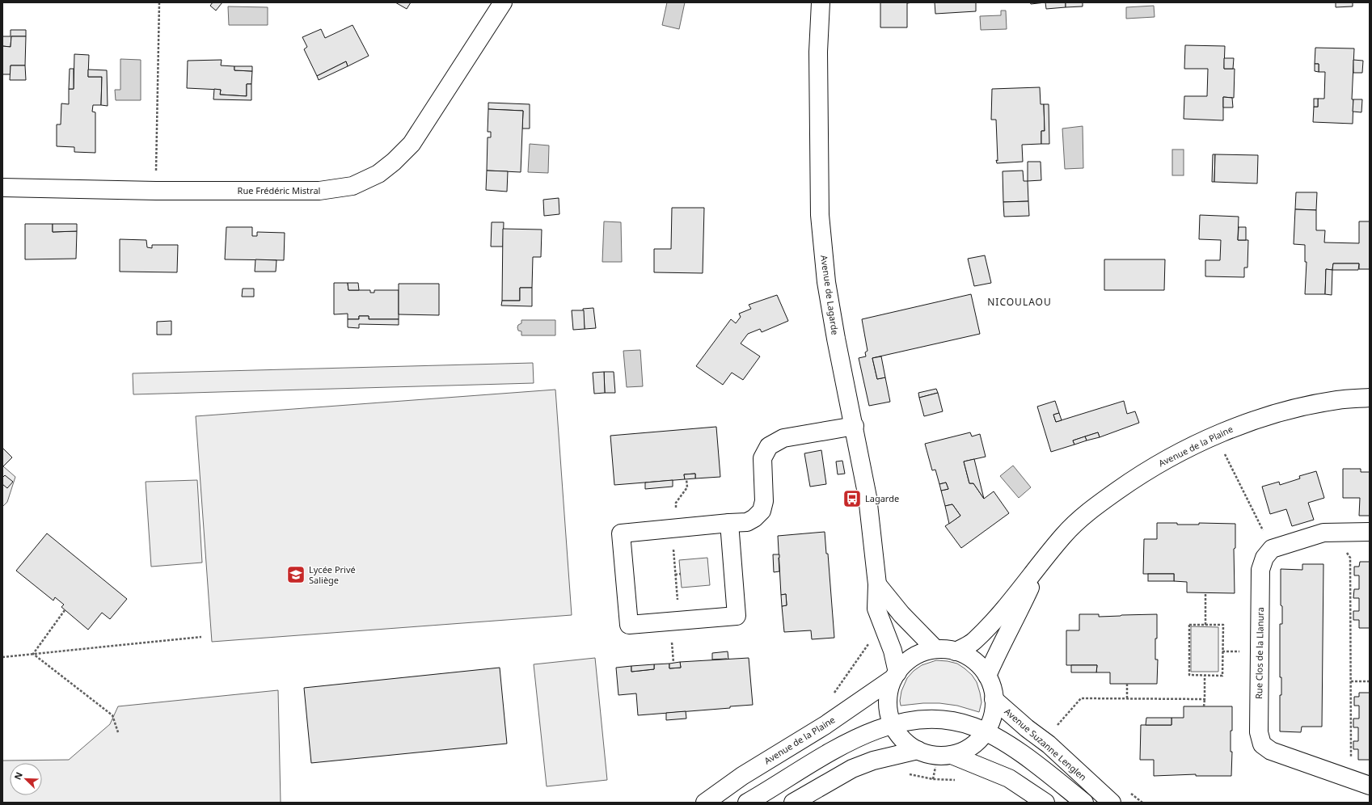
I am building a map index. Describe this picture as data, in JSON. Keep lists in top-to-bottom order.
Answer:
{
  "streets": {
    "street": [
      "Rue Frédéric Mistral",
      "Avenue de Lagarde",
      "Avenue de la Plaine",
      "Rue Clos de la Llanura",
      "Avenue Suzanne Lenglen"
    ]
  },
  "crossings": [
    ["Avenue de Lagarde", "Avenue de la Plaine"]
  ],
  "districts": ["NICOULAOU"],
  "places": {
    "bus stop": ["Lagarde"],
    "school or university": ["Lycée Privé Saliège"]
  },
  "north": "top left"
}
